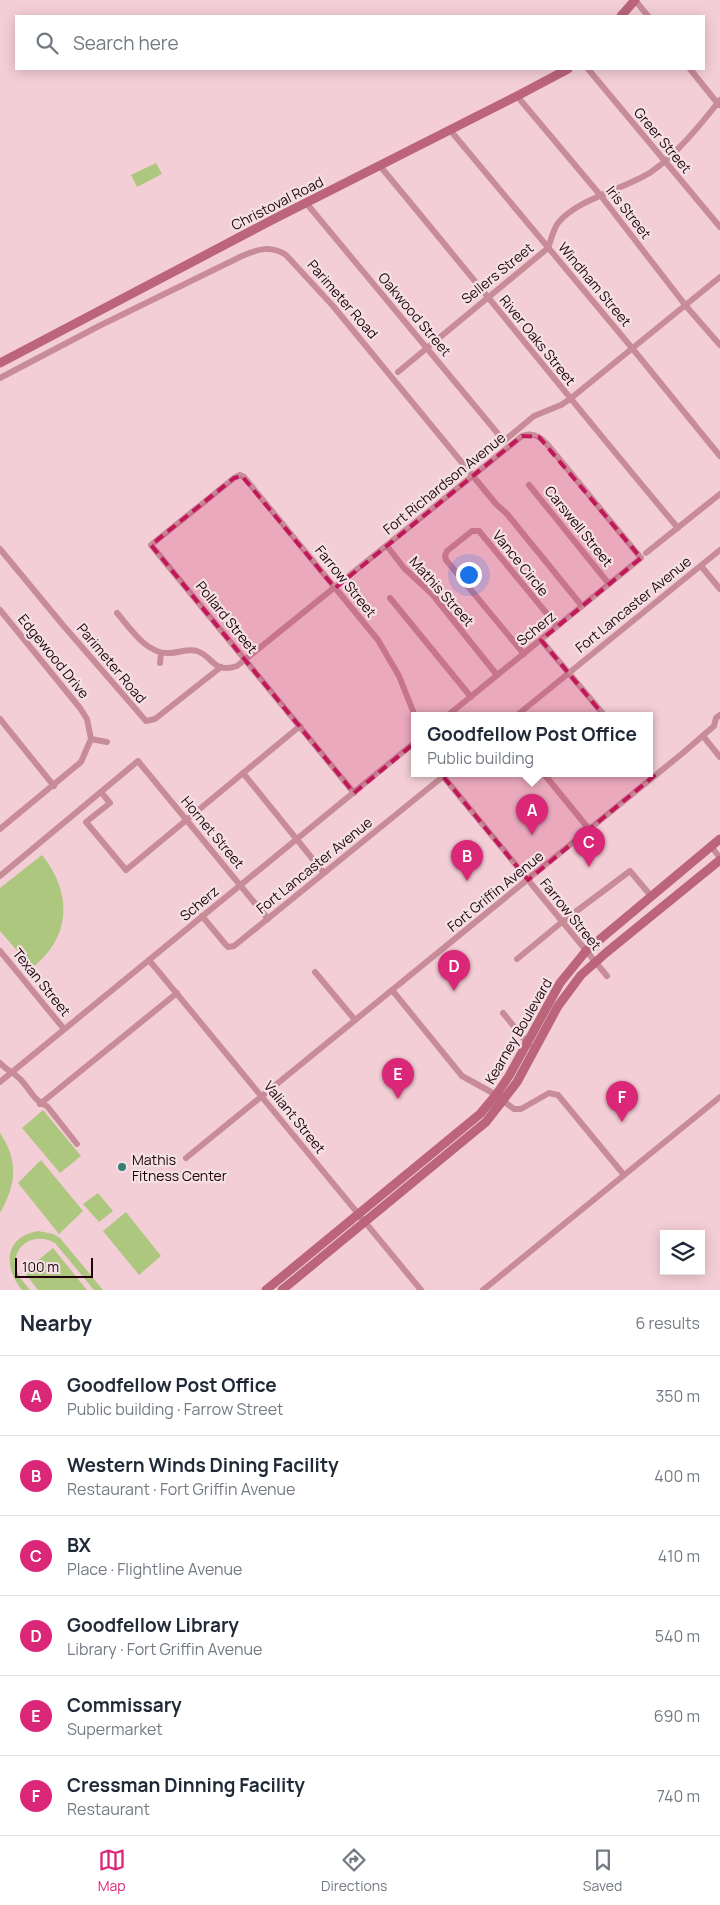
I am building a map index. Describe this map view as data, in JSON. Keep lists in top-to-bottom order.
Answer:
{
  "streets": {
    "street": [
      "Greer Street",
      "Christoval Road",
      "Iris Street",
      "Sellers Street",
      "Windham Street",
      "Parimeter Road",
      "Oakwood Street",
      "River Oaks Street",
      "Fort Richardson Avenue",
      "Carswell Street",
      "Vance Circle",
      "Farrow Street",
      "Mathis Street",
      "Fort Lancaster Avenue",
      "Pollard Street",
      "Scherz",
      "Edgewood Drive",
      "Hornet Street",
      "Fort Griffin Avenue",
      "Texan Street",
      "Kearney Boulevard",
      "Valiant Street"
    ]
  },
  "crossings": [
    ["Greer Street", "Sellers Street"],
    ["Christoval Road", "Iris Street"],
    ["Christoval Road", "Windham Street"],
    ["Christoval Road", "Oakwood Street"],
    ["Christoval Road", "River Oaks Street"],
    ["Iris Street", "Sellers Street"],
    ["Sellers Street", "Windham Street"],
    ["Sellers Street", "Oakwood Street"],
    ["Sellers Street", "River Oaks Street"],
    ["Parimeter Road", "Fort Richardson Avenue"],
    ["Parimeter Road", "Scherz"],
    ["Oakwood Street", "River Oaks Street"],
    ["River Oaks Street", "Scherz"],
    ["Fort Richardson Avenue", "Farrow Street"],
    ["Fort Richardson Avenue", "Mathis Street"],
    ["Fort Richardson Avenue", "Pollard Street"],
    ["Fort Richardson Avenue", "Scherz"],
    ["Carswell Street", "Scherz"],
    ["Vance Circle", "Scherz"],
    ["Farrow Street", "Pollard Street"],
    ["Farrow Street", "Fort Griffin Avenue"],
    ["Farrow Street", "Kearney Boulevard"],
    ["Mathis Street", "Scherz"],
    ["Fort Lancaster Avenue", "Scherz"],
    ["Fort Lancaster Avenue", "Hornet Street"],
    ["Pollard Street", "Scherz"],
    ["Scherz", "Hornet Street"],
    ["Scherz", "Texan Street"],
    ["Scherz", "Valiant Street"],
    ["Fort Griffin Avenue", "Valiant Street"],
    ["Kearney Boulevard", "Valiant Street"]
  ],
  "places": ["Mathis Fitness Center"],
  "scale_bar": "100 m",
  "page": {
    "search": "Search here",
    "popup": ["Goodfellow Post Office", "Public building"],
    "pins": [
      "A",
      "C",
      "B",
      "D",
      "E",
      "F"
    ],
    "scale": "100 m",
    "heading": ["Nearby", "6 results"],
    "list": [
      {
        "mark": "A",
        "name": "Goodfellow Post Office",
        "note": "Public building · Farrow Street",
        "value": "350 m"
      },
      {
        "mark": "B",
        "name": "Western Winds Dining Facility",
        "note": "Restaurant · Fort Griffin Avenue",
        "value": "400 m"
      },
      {
        "mark": "C",
        "name": "BX",
        "note": "Place · Flightline Avenue",
        "value": "410 m"
      },
      {
        "mark": "D",
        "name": "Goodfellow Library",
        "note": "Library · Fort Griffin Avenue",
        "value": "540 m"
      },
      {
        "mark": "E",
        "name": "Commissary",
        "note": "Supermarket",
        "value": "690 m"
      },
      {
        "mark": "F",
        "name": "Cressman Dinning Facility",
        "note": "Restaurant",
        "value": "740 m"
      }
    ],
    "nav": ["Map", "Directions", "Saved"]
  }
}
